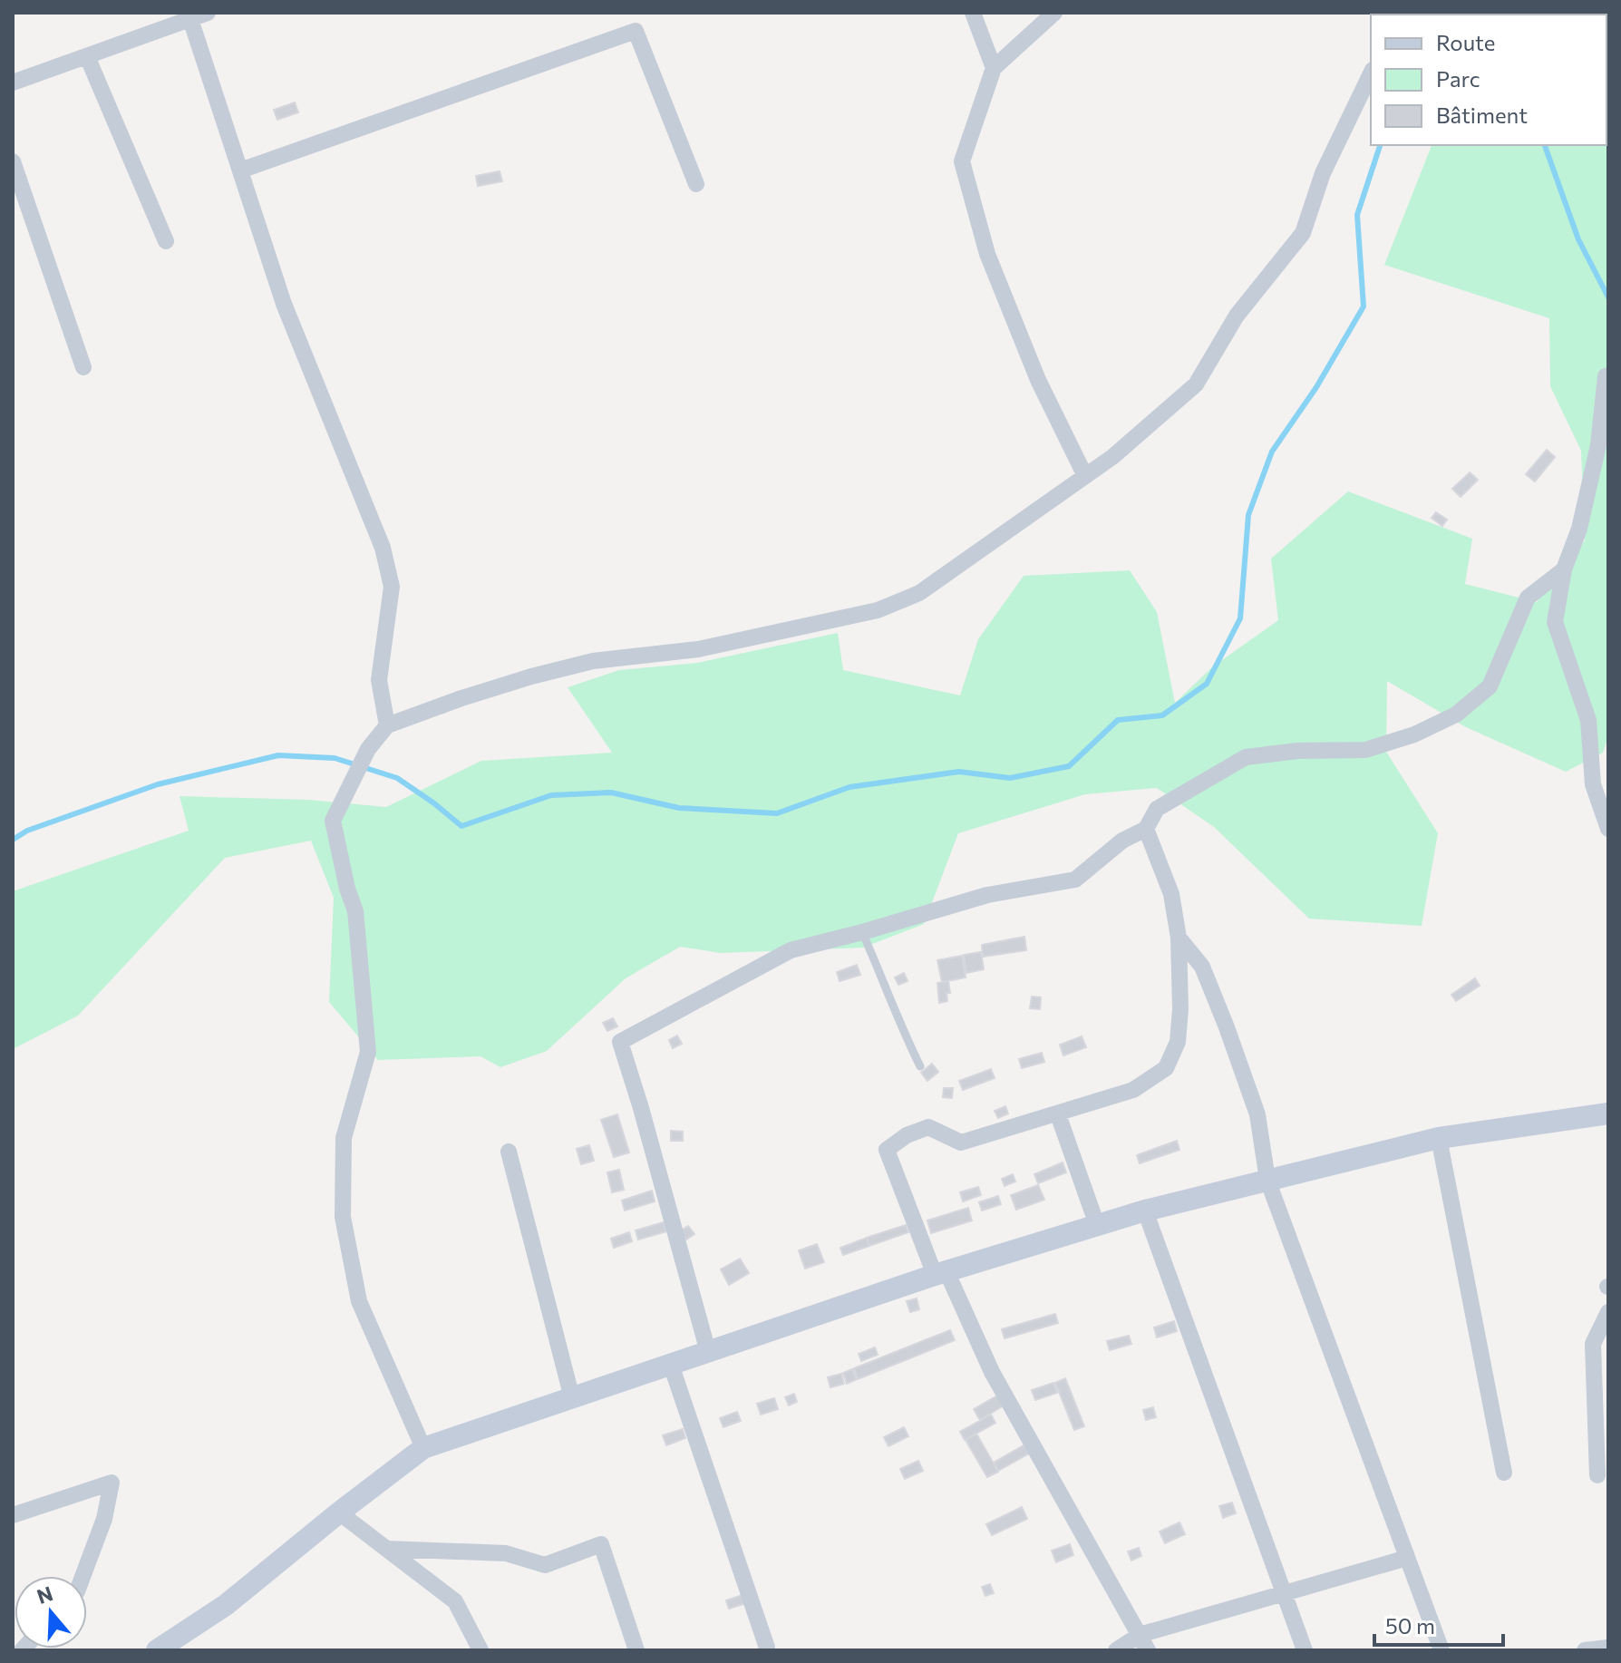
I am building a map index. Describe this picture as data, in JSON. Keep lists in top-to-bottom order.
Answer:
{
  "legend": ["Route", "Parc", "Bâtiment"],
  "scale_bar": "50 m",
  "north": "top"
}
